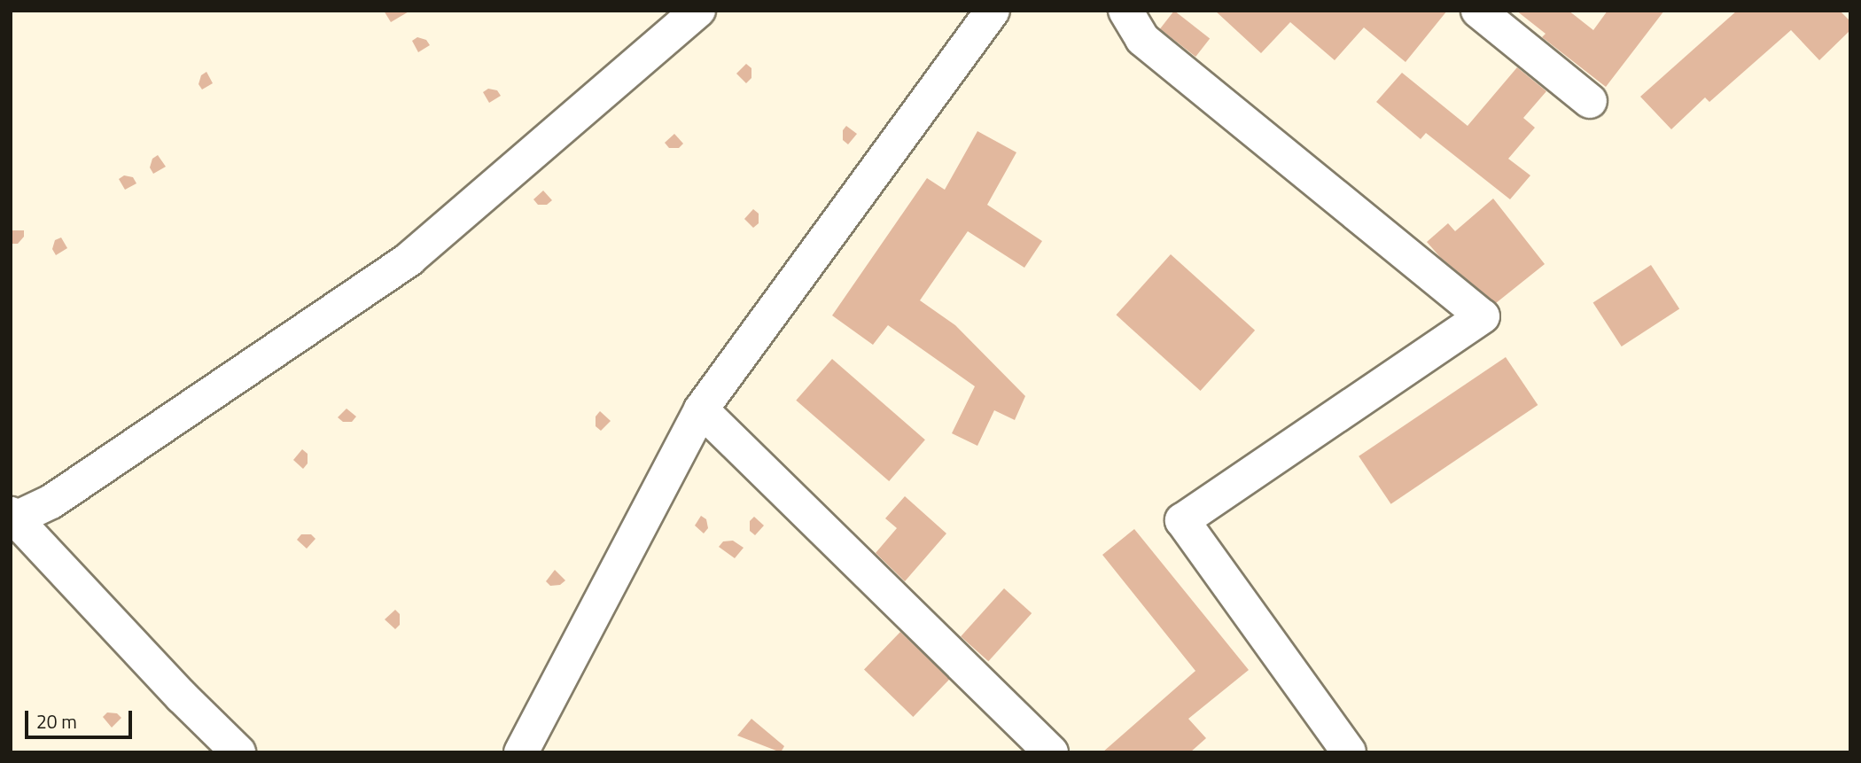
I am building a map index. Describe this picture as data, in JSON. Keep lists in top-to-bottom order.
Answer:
{
  "scale_bar": "20 m"
}
